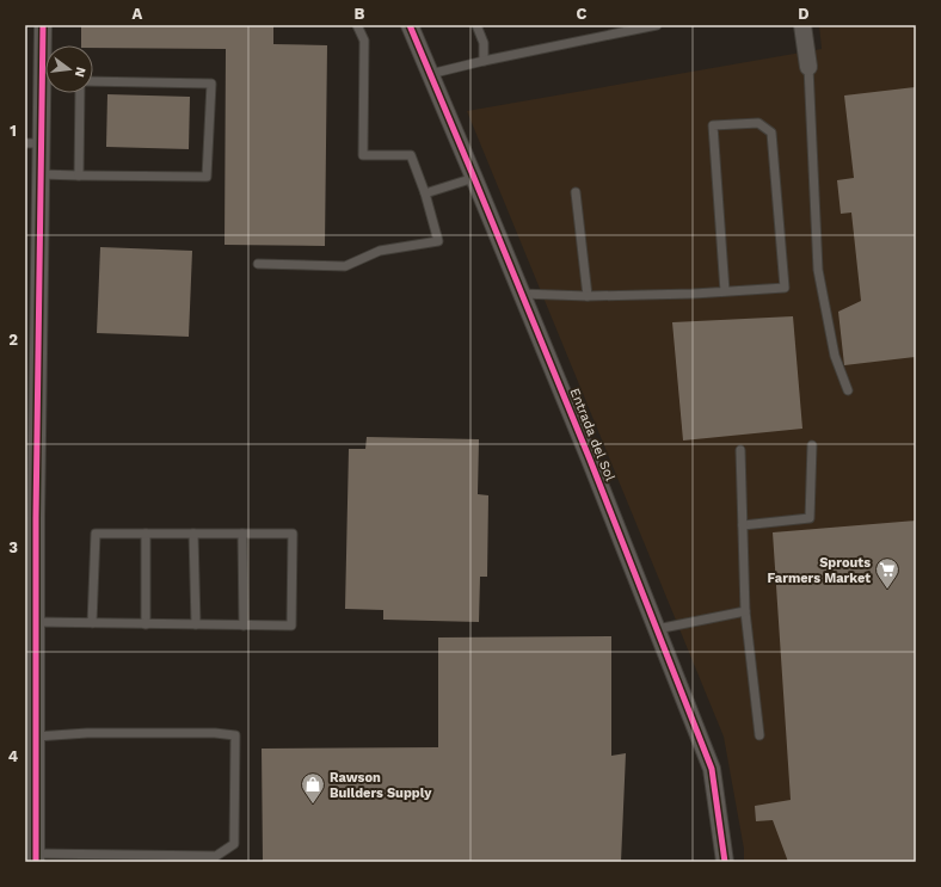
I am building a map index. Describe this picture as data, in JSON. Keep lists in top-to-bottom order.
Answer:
{
  "streets": {
    "street": ["Entrada del Sol"]
  },
  "places": {
    "supermarket": ["Sprouts Farmers Market"],
    "shop": ["Rawson Builders Supply"]
  },
  "north": "right",
  "grid": {
    "columns": [
      "A",
      "B",
      "C",
      "D"
    ],
    "rows": [
      "1",
      "2",
      "3",
      "4"
    ]
  }
}
